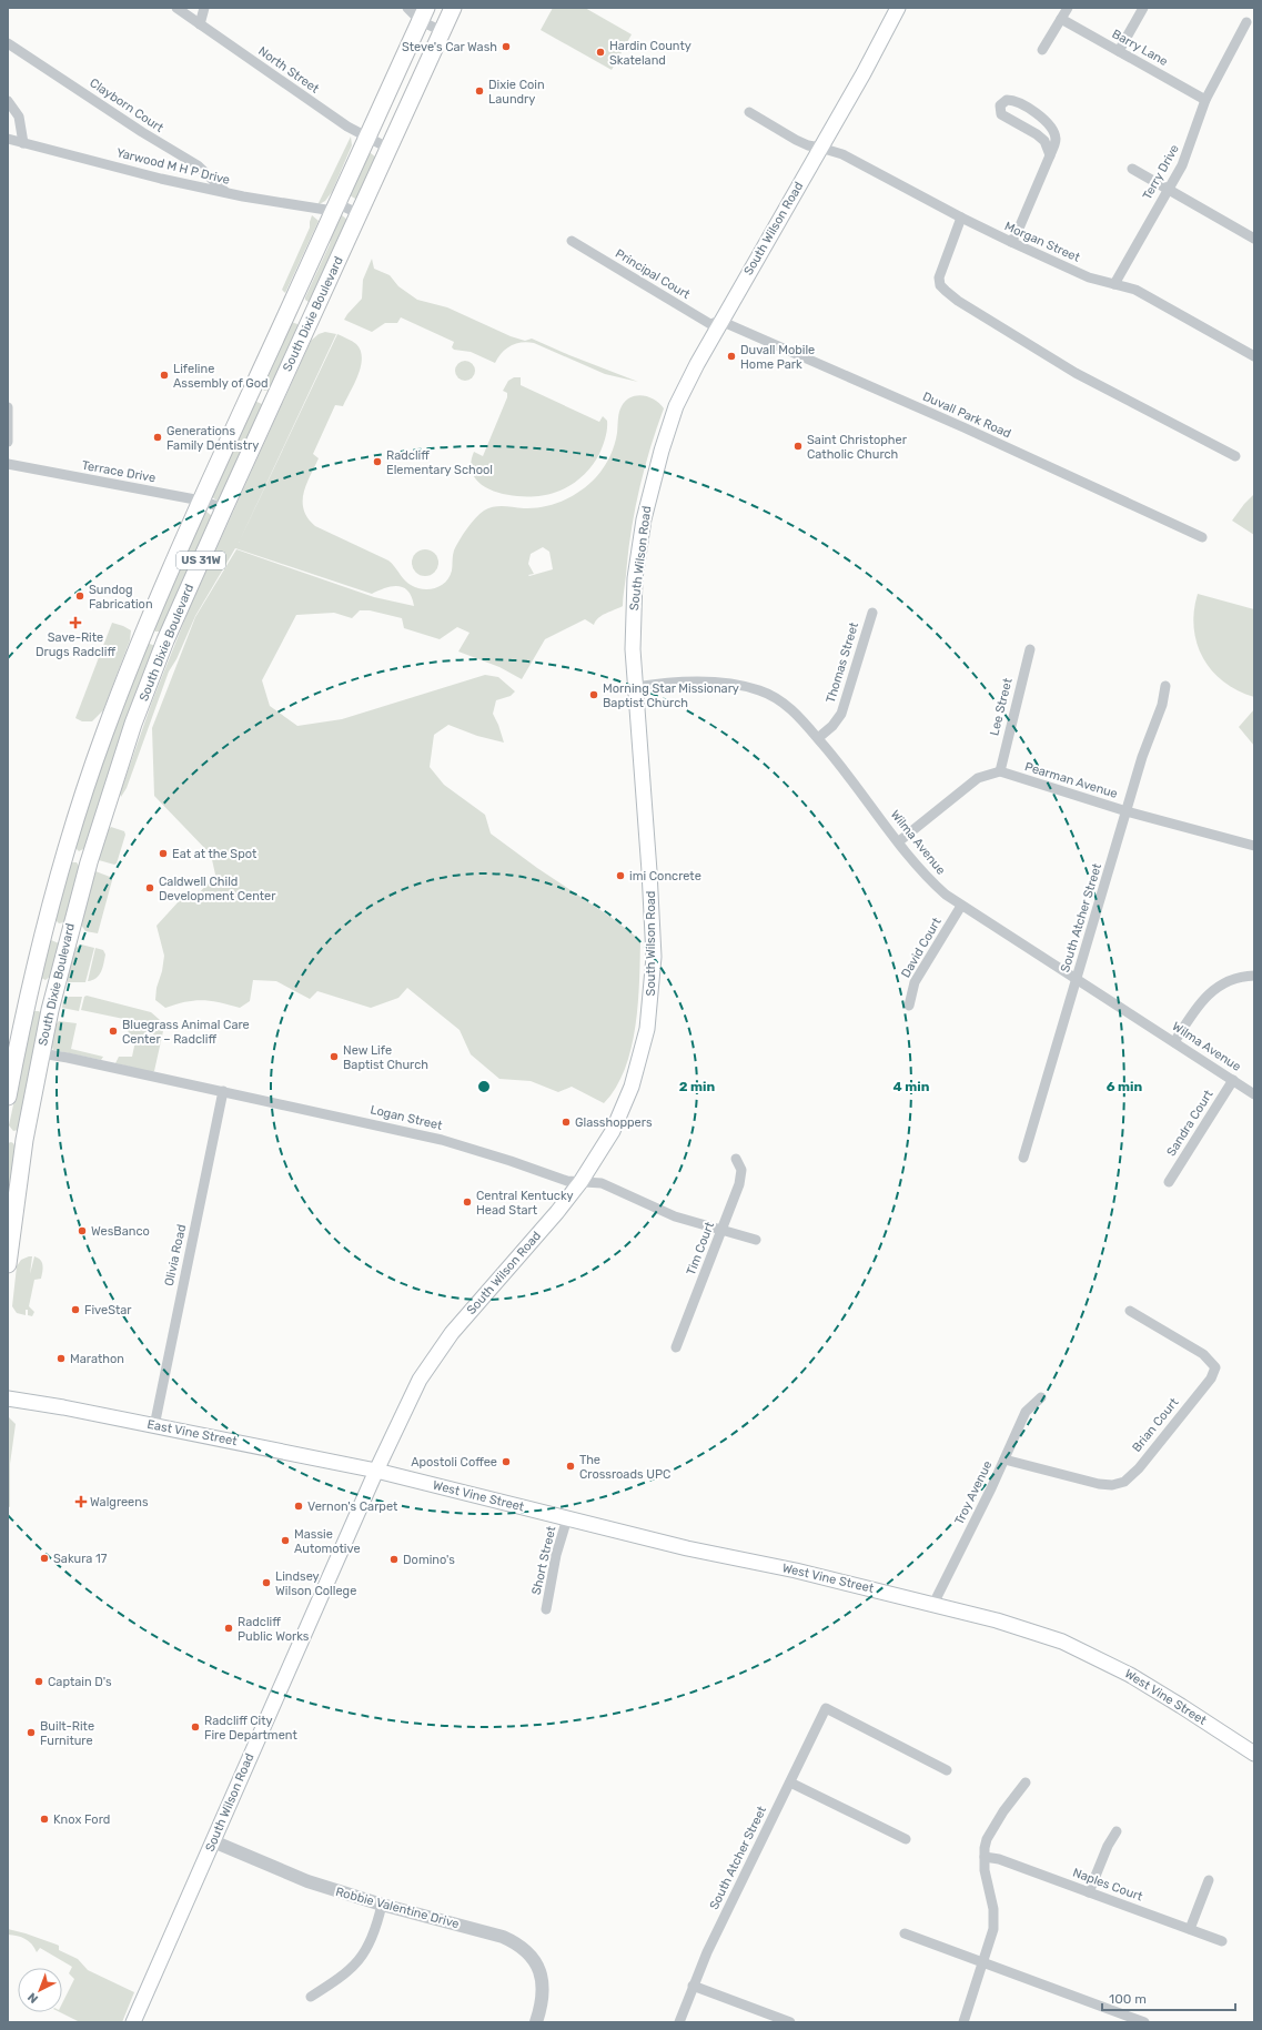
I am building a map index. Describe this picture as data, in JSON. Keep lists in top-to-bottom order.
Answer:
{
  "streets": {
    "highway": ["South Dixie Boulevard", "US 31W"],
    "main road": ["South Wilson Road", "East Vine Street", "West Vine Street"],
    "street": [
      "Barry Lane",
      "North Street",
      "Clayborn Court",
      "Yarwood M H P Drive",
      "Terry Drive",
      "Morgan Street",
      "Principal Court",
      "Duvall Park Road",
      "Terrace Drive",
      "Thomas Street",
      "Lee Street",
      "Pearman Avenue",
      "Wilma Avenue",
      "South Atcher Street",
      "David Court",
      "Logan Street",
      "Sandra Court",
      "Tim Court",
      "Olivia Road",
      "Brian Court",
      "Troy Avenue",
      "Short Street",
      "Naples Court",
      "Robbie Valentine Drive"
    ]
  },
  "crossings": [
    ["Barry Lane", "Terry Drive"],
    ["North Street", "South Dixie Boulevard"],
    ["Clayborn Court", "Yarwood M H P Drive"],
    ["Yarwood M H P Drive", "South Dixie Boulevard"],
    ["Terry Drive", "Morgan Street"],
    ["South Wilson Road", "Morgan Street"],
    ["South Wilson Road", "Principal Court"],
    ["South Wilson Road", "Duvall Park Road"],
    ["South Wilson Road", "Wilma Avenue"],
    ["South Wilson Road", "Logan Street"],
    ["South Wilson Road", "East Vine Street"],
    ["South Wilson Road", "West Vine Street"],
    ["South Wilson Road", "Robbie Valentine Drive"],
    ["Principal Court", "Duvall Park Road"],
    ["South Dixie Boulevard", "Terrace Drive"],
    ["South Dixie Boulevard", "Logan Street"],
    ["Thomas Street", "Wilma Avenue"],
    ["Lee Street", "Pearman Avenue"],
    ["Pearman Avenue", "South Atcher Street"],
    ["Wilma Avenue", "South Atcher Street"],
    ["Wilma Avenue", "David Court"],
    ["Wilma Avenue", "Sandra Court"],
    ["Logan Street", "Tim Court"],
    ["Logan Street", "Olivia Road"],
    ["Olivia Road", "East Vine Street"],
    ["Brian Court", "Troy Avenue"],
    ["East Vine Street", "West Vine Street"],
    ["Troy Avenue", "West Vine Street"],
    ["West Vine Street", "Short Street"]
  ],
  "places": {
    "other": [
      "Steve's Car Wash",
      "Hardin County Skateland",
      "Dixie Coin Laundry",
      "Duvall Mobile Home Park",
      "Lifeline Assembly of God",
      "Generations Family Dentistry",
      "Saint Christopher Catholic Church",
      "Radcliff Elementary School",
      "Sundog Fabrication",
      "Morning Star Missionary Baptist Church",
      "Eat at the Spot",
      "imi Concrete",
      "Caldwell Child Development Center",
      "Bluegrass Animal Care Center – Radcliff",
      "New Life Baptist Church",
      "Glasshoppers",
      "Central Kentucky Head Start",
      "WesBanco",
      "FiveStar",
      "Marathon",
      "Apostoli Coffee",
      "The Crossroads UPC",
      "Vernon's Carpet",
      "Massie Automotive",
      "Sakura 17",
      "Domino's",
      "Lindsey Wilson College",
      "Radcliff Public Works",
      "Captain D's",
      "Radcliff City Fire Department",
      "Built-Rite Furniture",
      "Knox Ford"
    ],
    "health": ["Save-Rite Drugs Radcliff", "Walgreens"]
  },
  "scale_bar": "100 m",
  "north": "bottom left",
  "rings": ["2 min", "4 min", "6 min"]
}
